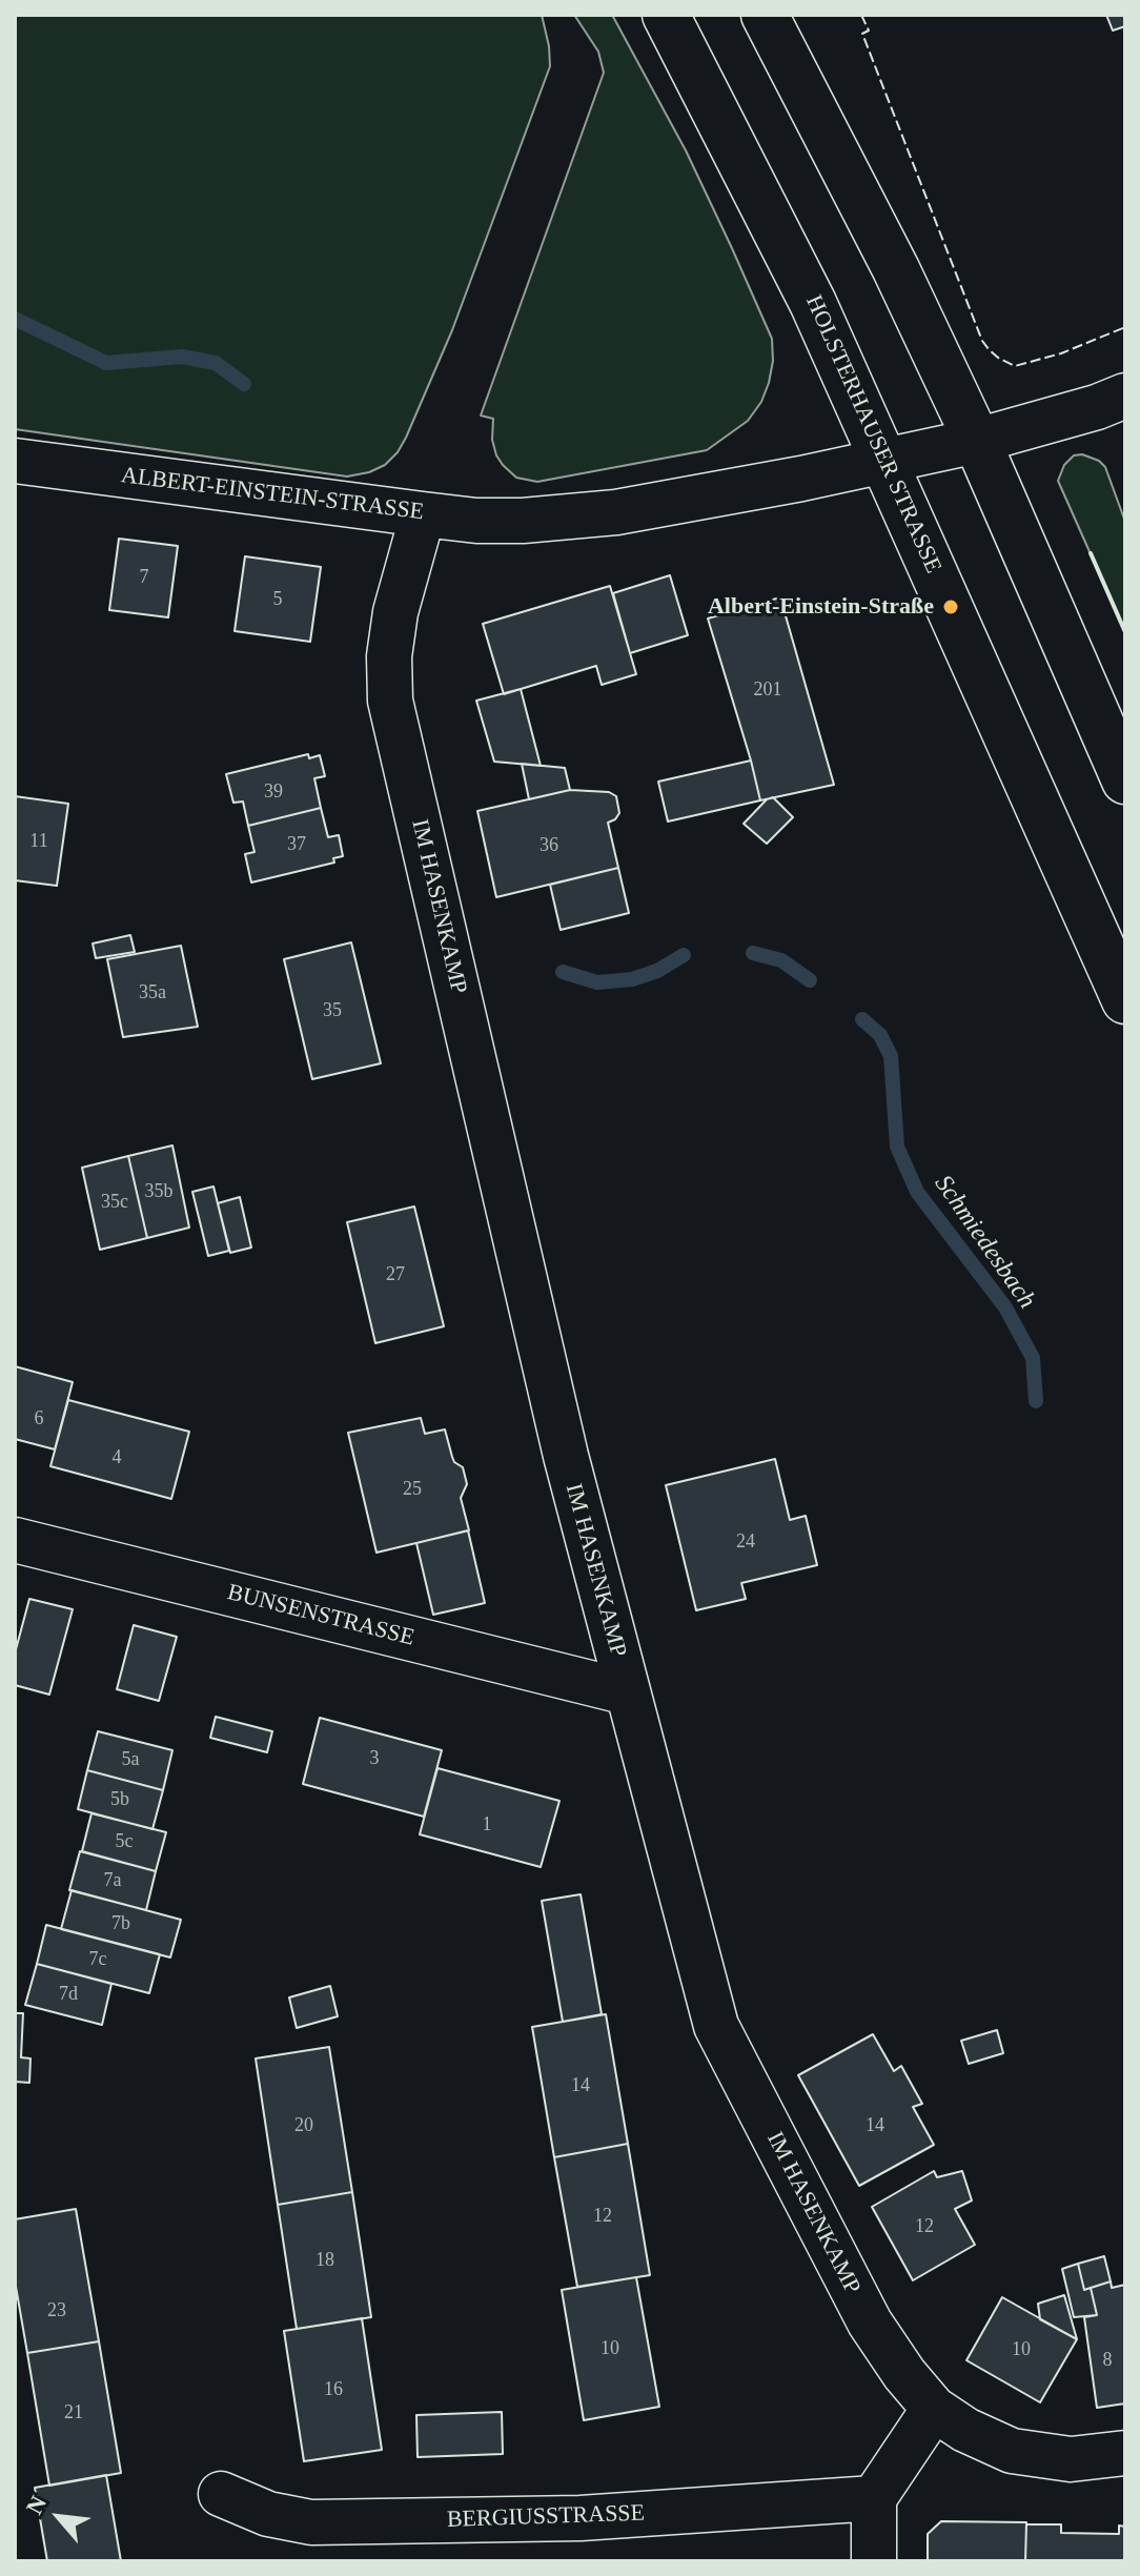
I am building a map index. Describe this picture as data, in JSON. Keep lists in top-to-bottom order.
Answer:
{
  "streets": {
    "main road": ["HOLSTERHAUSER STRASSE"],
    "street": [
      "ALBERT-EINSTEIN-STRASSE",
      "IM HASENKAMP",
      "BUNSENSTRASSE",
      "BERGIUSSTRASSE"
    ]
  },
  "crossings": [
    ["HOLSTERHAUSER STRASSE", "ALBERT-EINSTEIN-STRASSE"],
    ["ALBERT-EINSTEIN-STRASSE", "IM HASENKAMP"],
    ["IM HASENKAMP", "BUNSENSTRASSE"]
  ],
  "water": ["Schmiedesbach"],
  "places": ["Albert-Einstein-Straße"],
  "house_numbers": [
    "7",
    "5",
    "201",
    "39",
    "11",
    "37",
    "36",
    "35a",
    "35",
    "35b",
    "35c",
    "27",
    "6",
    "4",
    "25",
    "24",
    "3",
    "5a",
    "5b",
    "1",
    "5c",
    "7a",
    "7b",
    "7c",
    "7d",
    "14",
    "20",
    "14",
    "12",
    "12",
    "18",
    "23",
    "10",
    "10",
    "8",
    "16",
    "21"
  ],
  "north": "top left"
}
